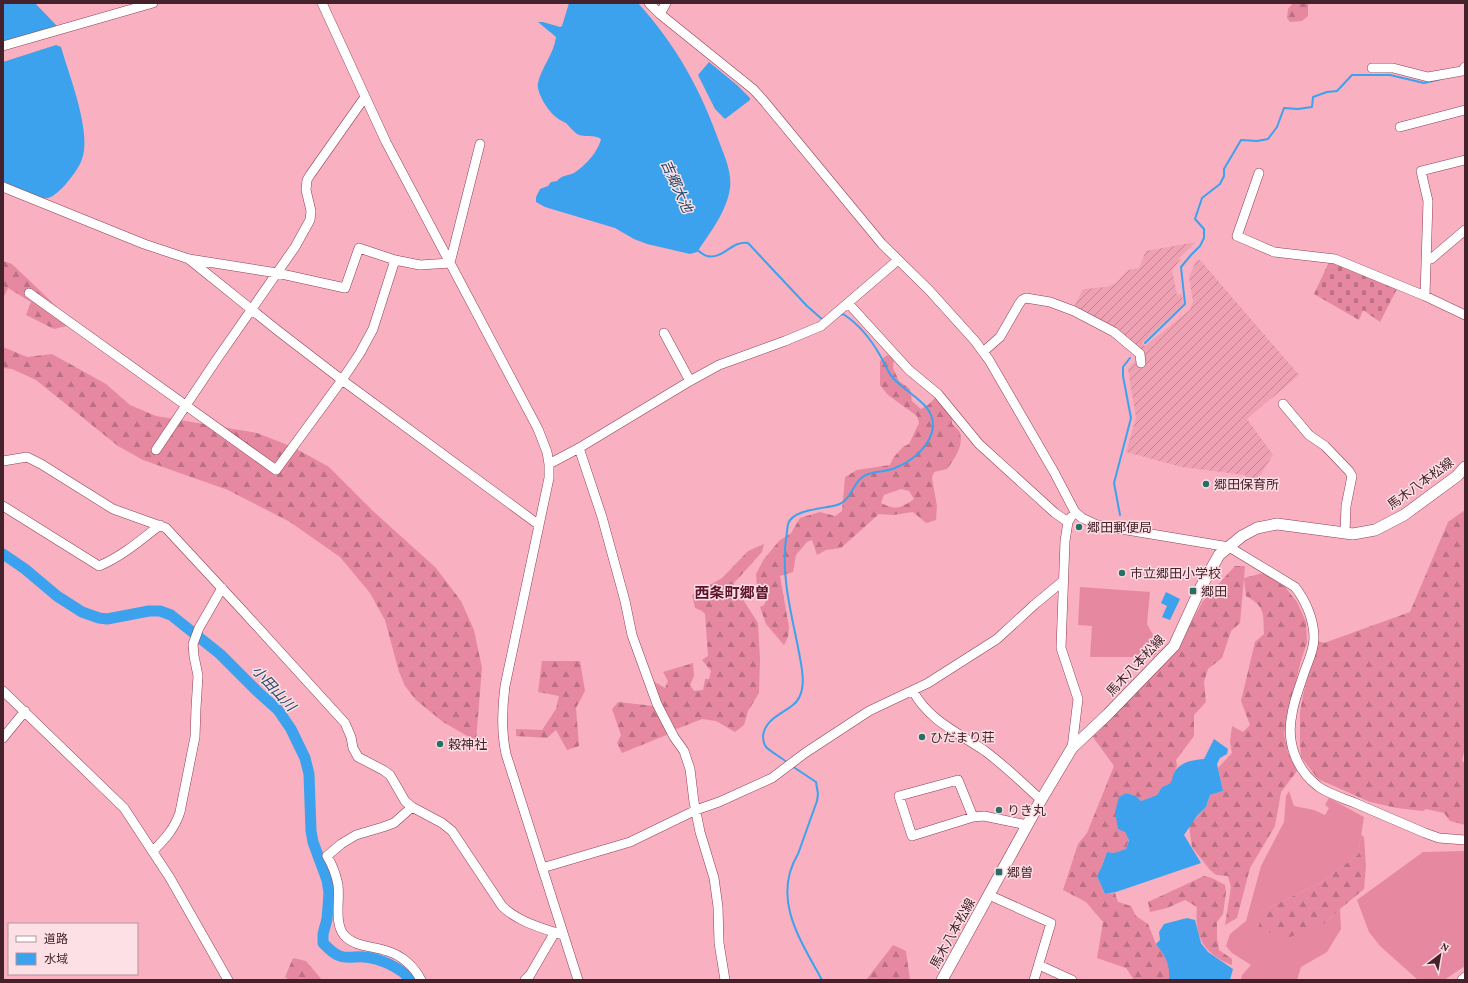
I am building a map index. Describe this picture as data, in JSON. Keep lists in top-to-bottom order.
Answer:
{
  "streets": {
    "main road": ["馬木八本松線"]
  },
  "districts": ["西条町郷曽"],
  "water": ["吉郷大池", "小田山川"],
  "places": {
    "other": [
      "郷田保育所",
      "郷田郵便局",
      "市立郷田小学校",
      "ひだまり荘",
      "穀神社",
      "りき丸"
    ],
    "transit": ["郷田", "郷曽"]
  },
  "legend": ["道路", "水域"],
  "north": "top right"
}
